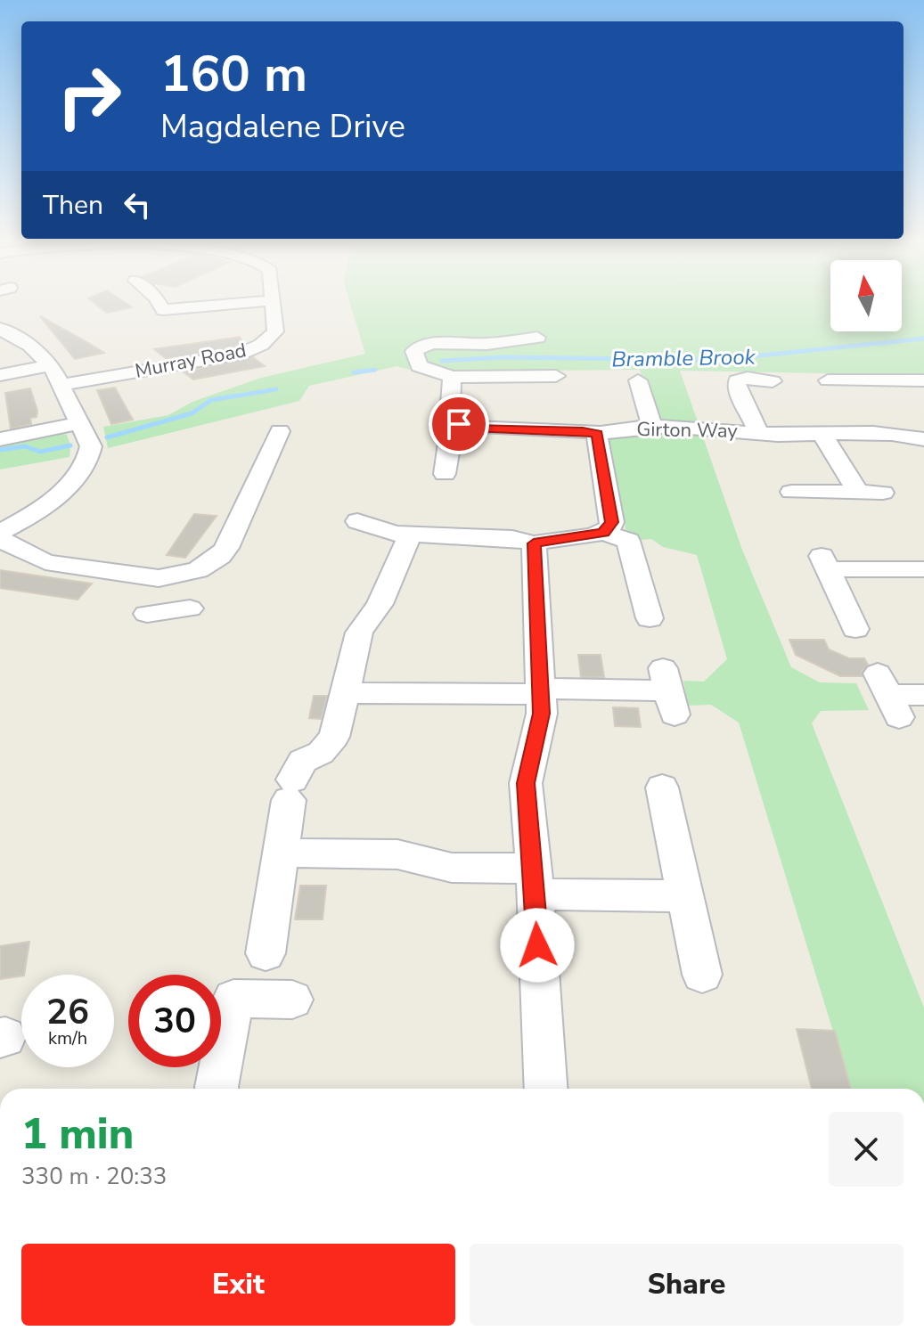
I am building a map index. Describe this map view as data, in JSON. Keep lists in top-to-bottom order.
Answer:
{
  "streets": {
    "street": ["Murray Road", "Girton Way"]
  },
  "water": ["Bramble Brook"],
  "north": "top",
  "page": {
    "turn": ["160 m", "Magdalene Drive"],
    "then": "Then",
    "speed": "26 km/h",
    "limit": "30",
    "heading": ["1 min", "330 m · 20:33"],
    "buttons": ["Exit", "Share"]
  }
}
